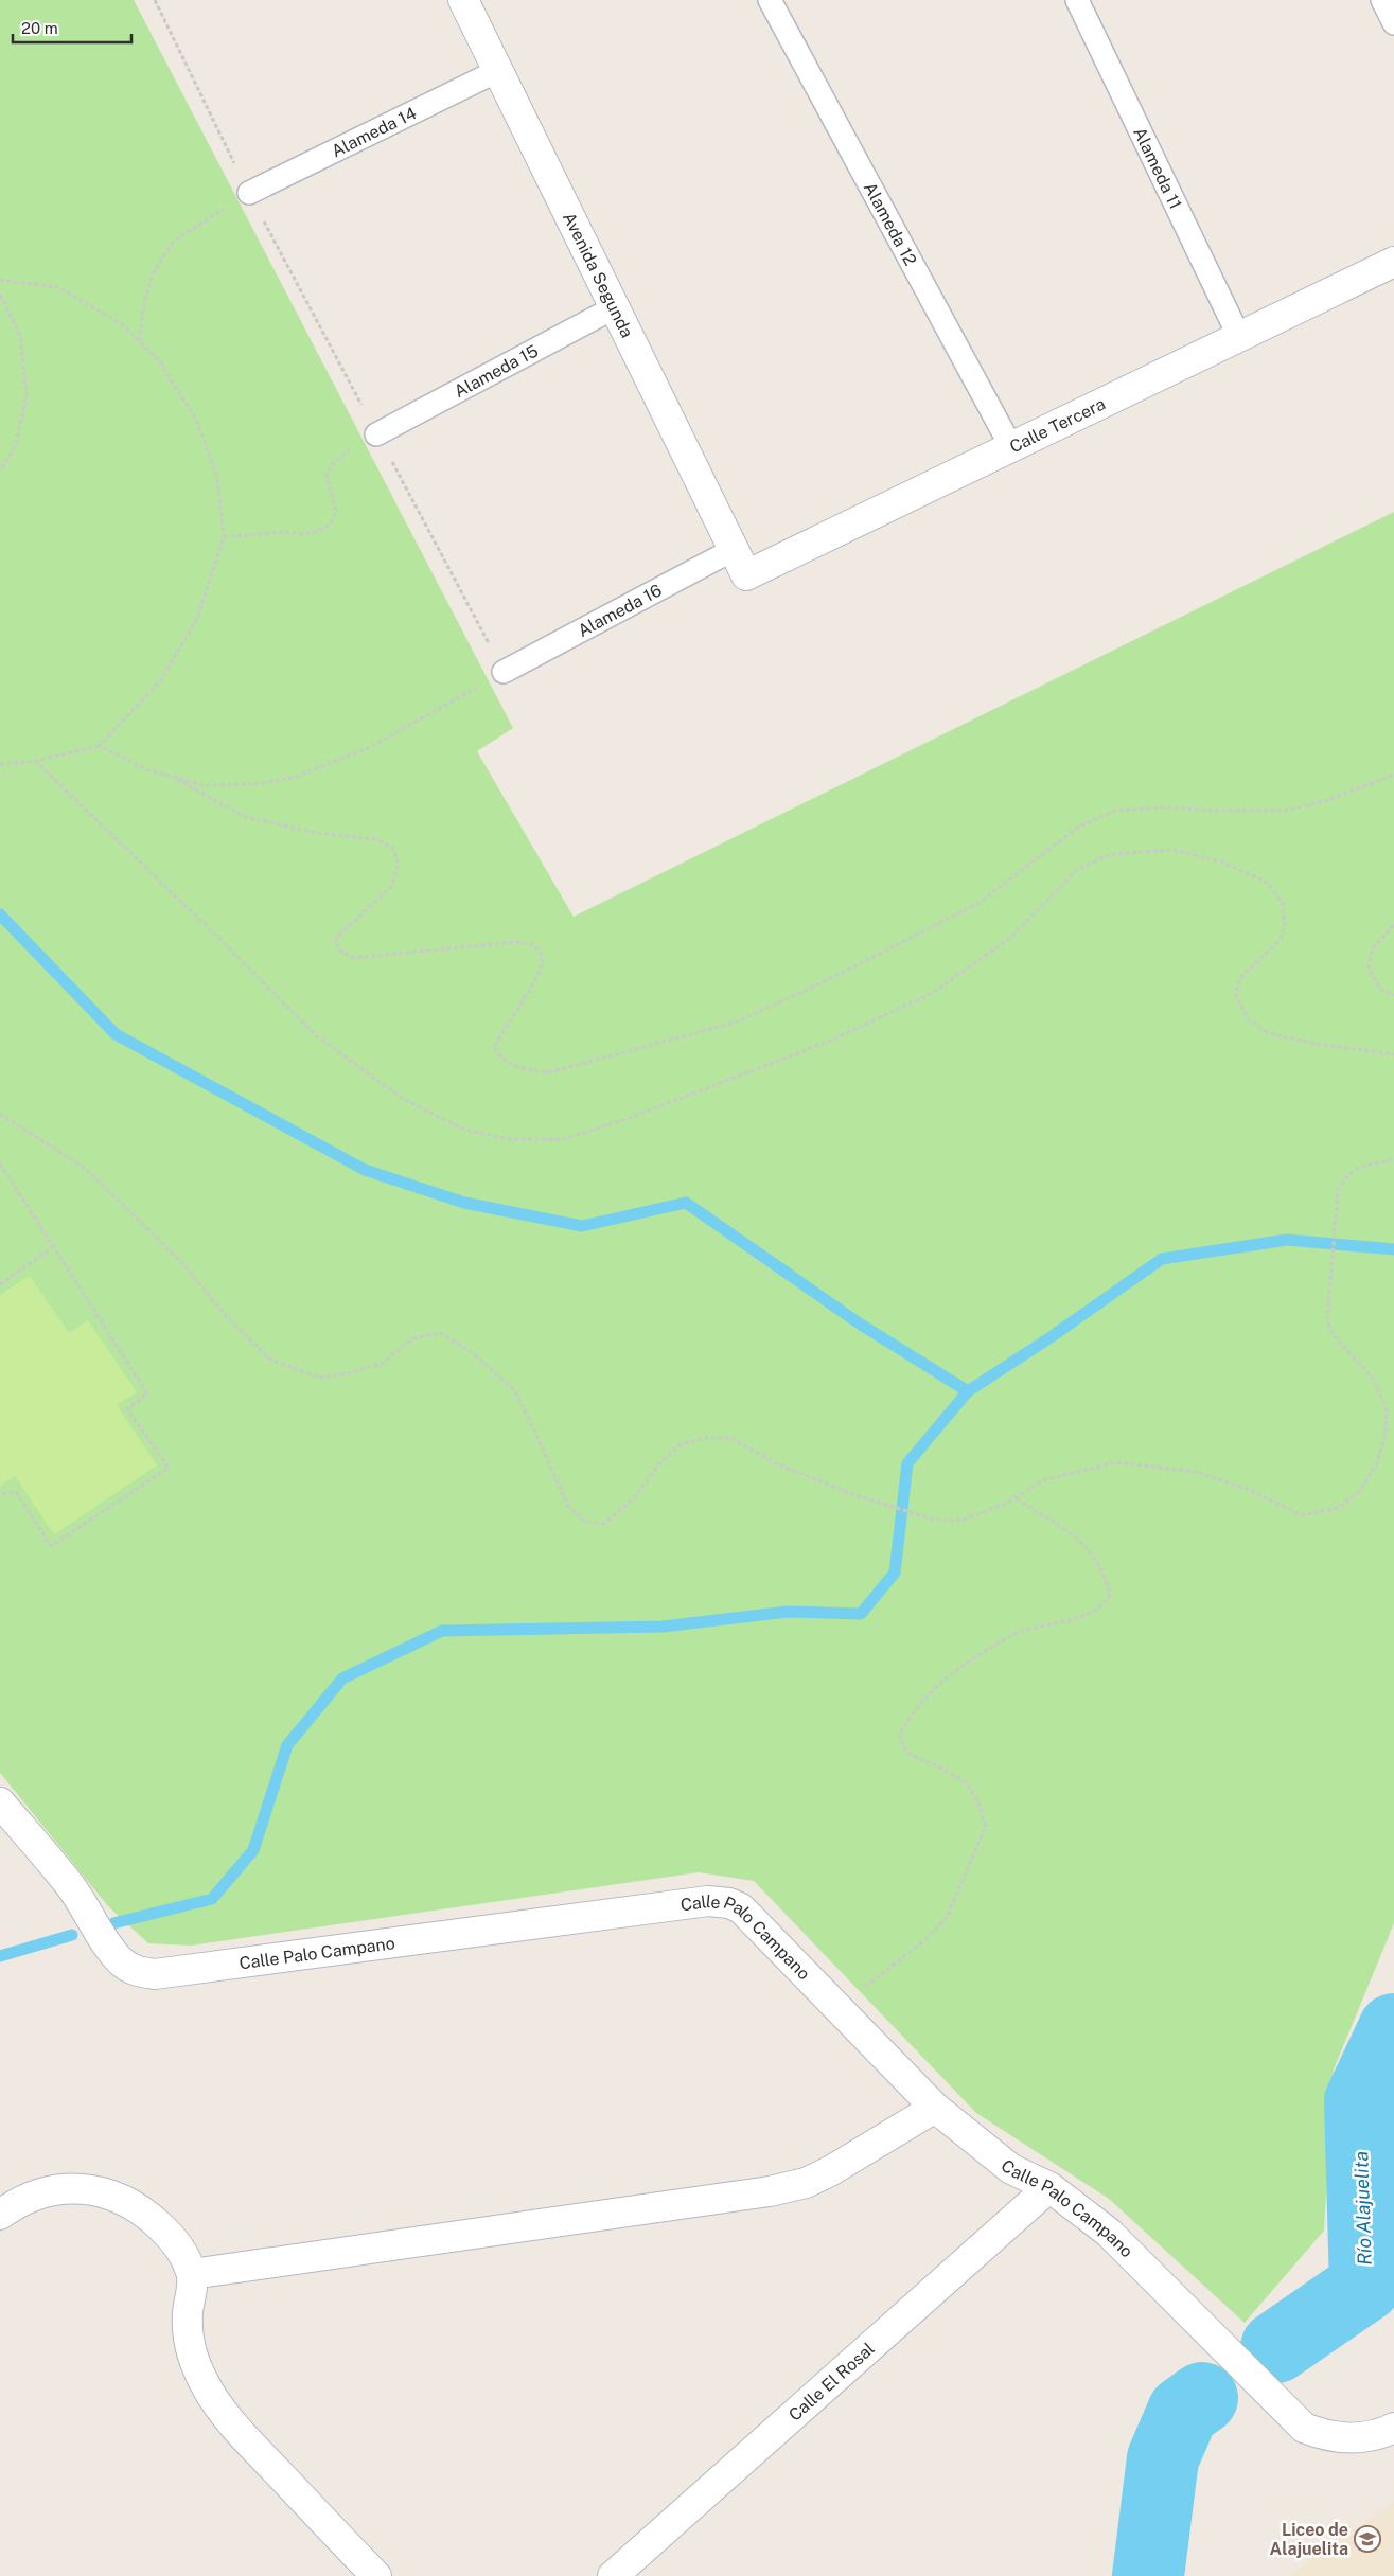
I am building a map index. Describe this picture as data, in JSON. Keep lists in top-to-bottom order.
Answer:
{
  "streets": {
    "street": [
      "Avenida Segunda",
      "Calle Tercera",
      "Calle Palo Campano",
      "Calle El Rosal"
    ],
    "lane": [
      "Alameda 14",
      "Alameda 11",
      "Alameda 12",
      "Alameda 15",
      "Alameda 16"
    ]
  },
  "crossings": [
    ["Alameda 14", "Avenida Segunda"],
    ["Alameda 11", "Calle Tercera"],
    ["Alameda 12", "Calle Tercera"],
    ["Avenida Segunda", "Alameda 15"],
    ["Avenida Segunda", "Calle Tercera"],
    ["Avenida Segunda", "Alameda 16"],
    ["Calle Tercera", "Alameda 16"],
    ["Calle Palo Campano", "Calle El Rosal"]
  ],
  "water": ["Río Alajuelita"],
  "places": {
    "school or university": ["Liceo de Alajuelita"]
  },
  "scale_bar": "20 m"
}
